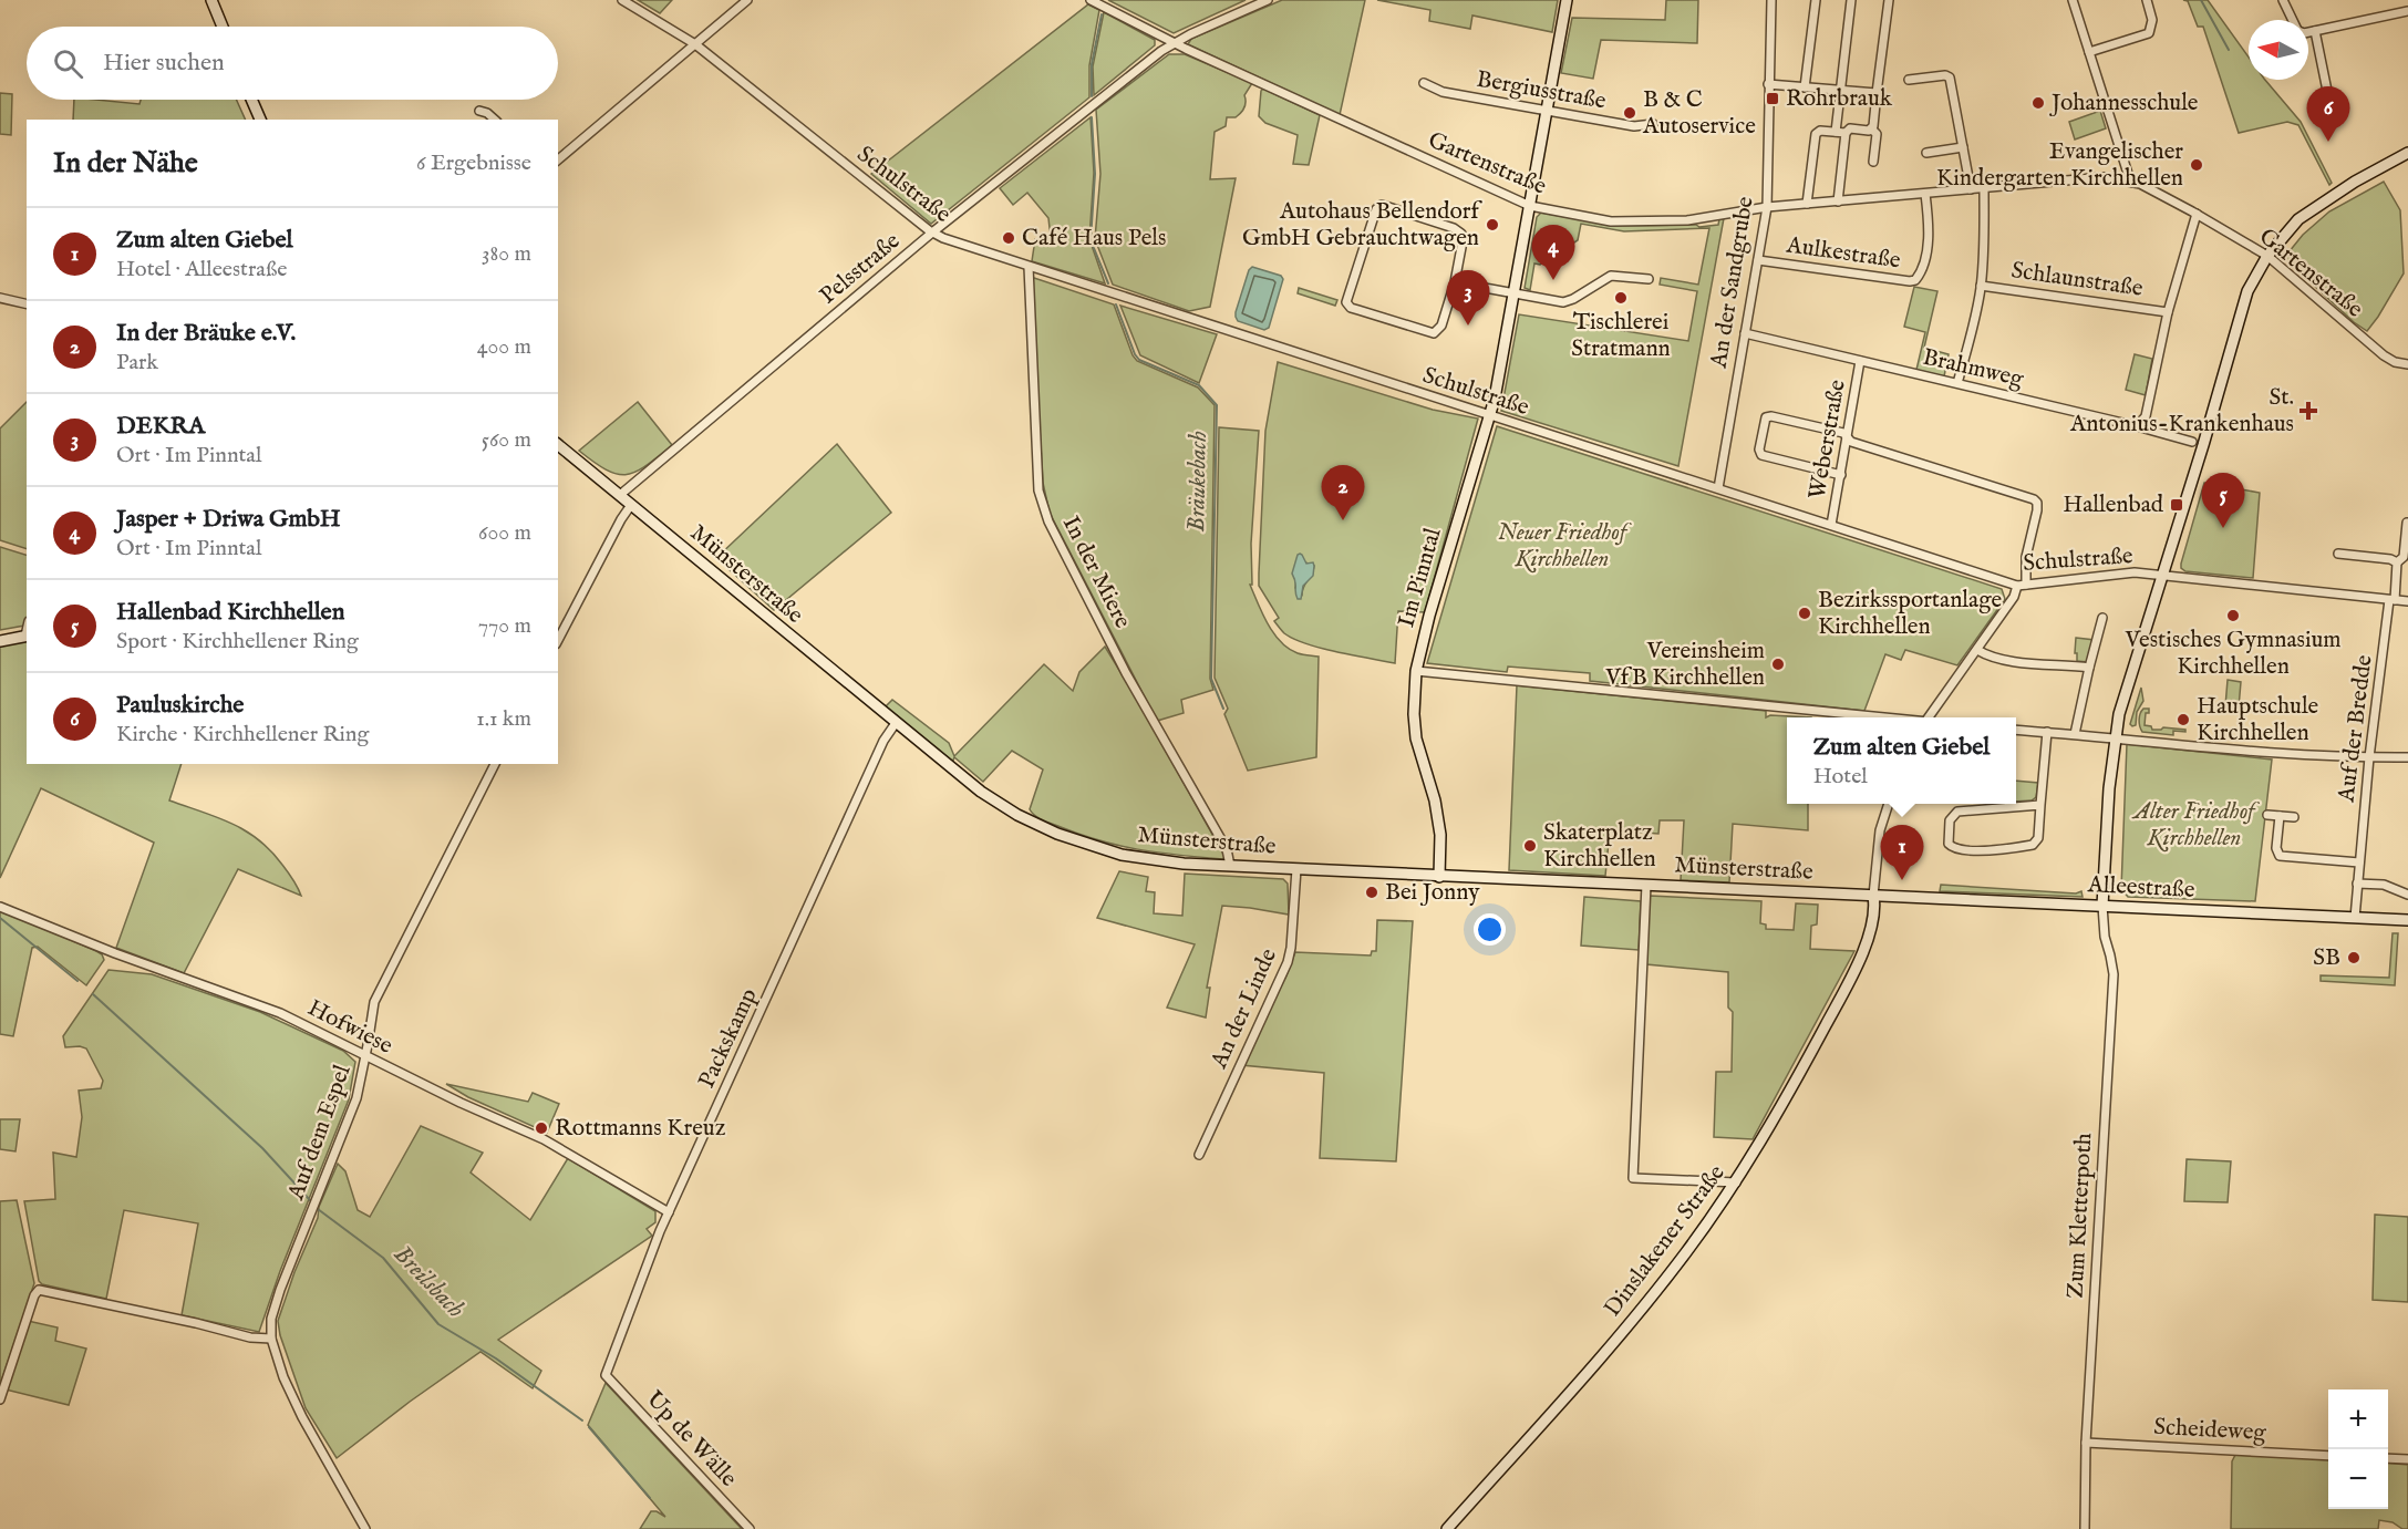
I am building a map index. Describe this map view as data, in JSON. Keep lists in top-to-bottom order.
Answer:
{
  "streets": {
    "main road": [
      "Münsterstraße",
      "Im Pinntal",
      "Alleestraße",
      "Dinslakener Straße"
    ],
    "street": [
      "Bergiusstraße",
      "Gartenstraße",
      "Schulstraße",
      "Aulkestraße",
      "Pelsstraße",
      "Schlaunstraße",
      "An der Sandgrube",
      "Brahmweg",
      "Weberstraße",
      "In der Miere",
      "Auf der Bredde",
      "An der Linde",
      "Hofwiese",
      "Packskamp",
      "Auf dem Espel",
      "Zum Kletterpoth",
      "Scheideweg",
      "Up de Wälle"
    ]
  },
  "crossings": [
    ["Bergiusstraße", "Im Pinntal"],
    ["Gartenstraße", "Aulkestraße"],
    ["Gartenstraße", "Pelsstraße"],
    ["Gartenstraße", "An der Sandgrube"],
    ["Gartenstraße", "Im Pinntal"],
    ["Schulstraße", "Pelsstraße"],
    ["Schulstraße", "An der Sandgrube"],
    ["Schulstraße", "Weberstraße"],
    ["Schulstraße", "In der Miere"],
    ["Schulstraße", "Im Pinntal"],
    ["Schulstraße", "Auf der Bredde"],
    ["Aulkestraße", "An der Sandgrube"],
    ["Pelsstraße", "Münsterstraße"],
    ["An der Sandgrube", "Brahmweg"],
    ["Brahmweg", "Weberstraße"],
    ["In der Miere", "Münsterstraße"],
    ["Münsterstraße", "Im Pinntal"],
    ["Münsterstraße", "Alleestraße"],
    ["Münsterstraße", "An der Linde"],
    ["Münsterstraße", "Packskamp"],
    ["Münsterstraße", "Dinslakener Straße"],
    ["Auf der Bredde", "Alleestraße"],
    ["Alleestraße", "Zum Kletterpoth"],
    ["Alleestraße", "Dinslakener Straße"],
    ["Hofwiese", "Packskamp"],
    ["Hofwiese", "Auf dem Espel"],
    ["Packskamp", "Up de Wälle"],
    ["Zum Kletterpoth", "Scheideweg"]
  ],
  "water": ["Bräukebach", "Breilsbach"],
  "parks": ["Neuer Friedhof Kirchhellen", "Alter Friedhof Kirchhellen"],
  "places": {
    "transit": ["Rohrbrauk", "Hallenbad"],
    "other": [
      "Johannesschule",
      "B & C Autoservice",
      "Evangelischer Kindergarten Kirchhellen",
      "Autohaus Bellendorf GmbH Gebrauchtwagen",
      "Café Haus Pels",
      "Tischlerei Stratmann",
      "Bezirkssportanlage Kirchhellen",
      "Vestisches Gymnasium Kirchhellen",
      "Vereinsheim VfB Kirchhellen",
      "Hauptschule Kirchhellen",
      "Skaterplatz Kirchhellen",
      "Bei Jonny",
      "SB",
      "Rottmanns Kreuz"
    ],
    "health": ["St. Antonius-Krankenhaus"]
  },
  "north": "left",
  "page": {
    "search": "Hier suchen",
    "pins": [
      "6",
      "4",
      "3",
      "2",
      "5",
      "1"
    ],
    "heading": ["In der Nähe", "6 Ergebnisse"],
    "list": [
      {
        "mark": "1",
        "name": "Zum alten Giebel",
        "note": "Hotel · Alleestraße",
        "value": "380 m"
      },
      {
        "mark": "2",
        "name": "In der Bräuke e.V.",
        "note": "Park",
        "value": "400 m"
      },
      {
        "mark": "3",
        "name": "DEKRA",
        "note": "Ort · Im Pinntal",
        "value": "560 m"
      },
      {
        "mark": "4",
        "name": "Jasper + Driwa GmbH",
        "note": "Ort · Im Pinntal",
        "value": "600 m"
      },
      {
        "mark": "5",
        "name": "Hallenbad Kirchhellen",
        "note": "Sport · Kirchhellener Ring",
        "value": "770 m"
      },
      {
        "mark": "6",
        "name": "Pauluskirche",
        "note": "Kirche · Kirchhellener Ring",
        "value": "1.1 km"
      }
    ],
    "popup": ["Zum alten Giebel", "Hotel"],
    "map_buttons": ["+", "−"]
  }
}
